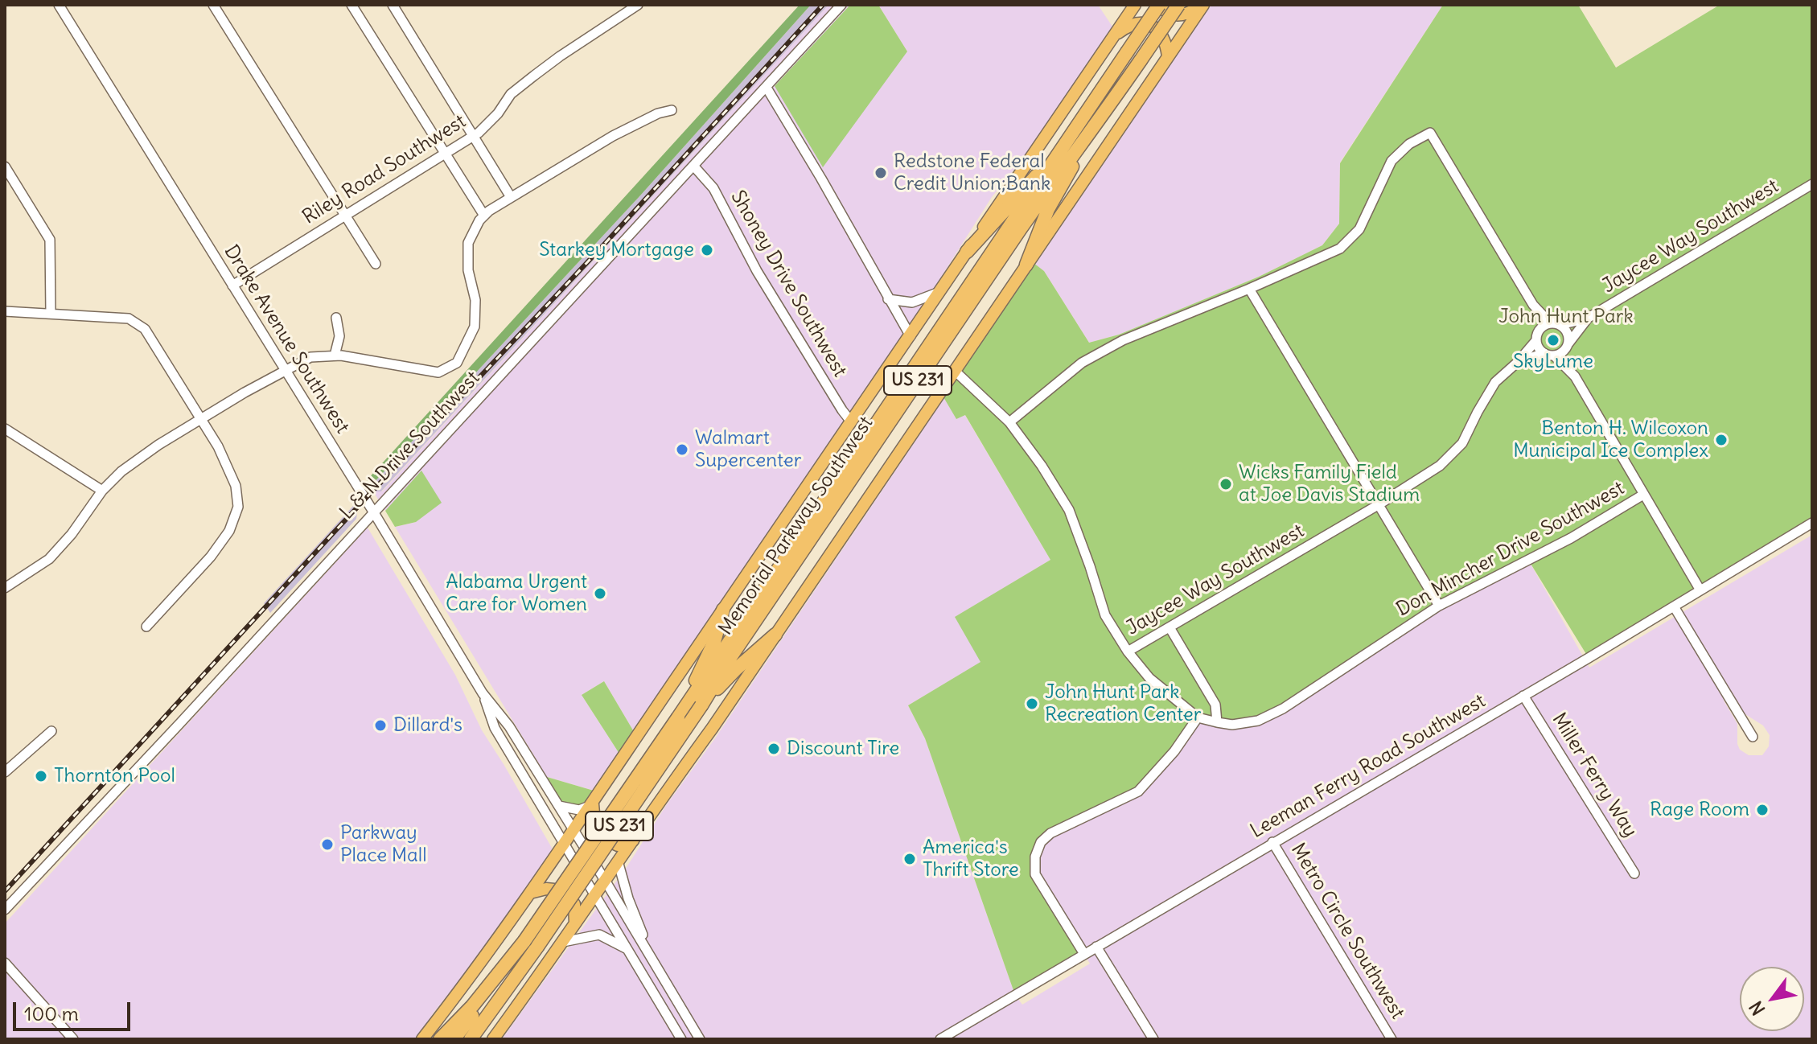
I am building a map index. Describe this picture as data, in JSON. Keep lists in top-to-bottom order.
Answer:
{
  "streets": {
    "highway": ["US 231", "Memorial Parkway Southwest"],
    "street": [
      "Riley Road Southwest",
      "Jaycee Way Southwest",
      "Shoney Drive Southwest",
      "Drake Avenue Southwest",
      "L & N Drive Southwest",
      "Don Mincher Drive Southwest",
      "Leeman Ferry Road Southwest",
      "Miller Ferry Way",
      "Metro Circle Southwest"
    ]
  },
  "crossings": [
    ["Riley Road Southwest", "Drake Avenue Southwest"],
    ["Jaycee Way Southwest", "Don Mincher Drive Southwest"],
    ["Shoney Drive Southwest", "L & N Drive Southwest"],
    ["Drake Avenue Southwest", "L & N Drive Southwest"],
    ["Leeman Ferry Road Southwest", "Miller Ferry Way"],
    ["Leeman Ferry Road Southwest", "Metro Circle Southwest"]
  ],
  "parks": ["John Hunt Park"],
  "places": [
    "Redstone Federal Credit Union;Bank",
    "Starkey Mortgage",
    "SkyLume",
    "Benton H. Wilcoxon Municipal Ice Complex",
    "Walmart Supercenter",
    "Wicks Family Field at Joe Davis Stadium",
    "Alabama Urgent Care for Women",
    "John Hunt Park Recreation Center",
    "Dillard's",
    "Discount Tire",
    "Thornton Pool",
    "Rage Room",
    "Parkway Place Mall",
    "America's Thrift Store"
  ],
  "scale_bar": "100 m",
  "north": "bottom left"
}
